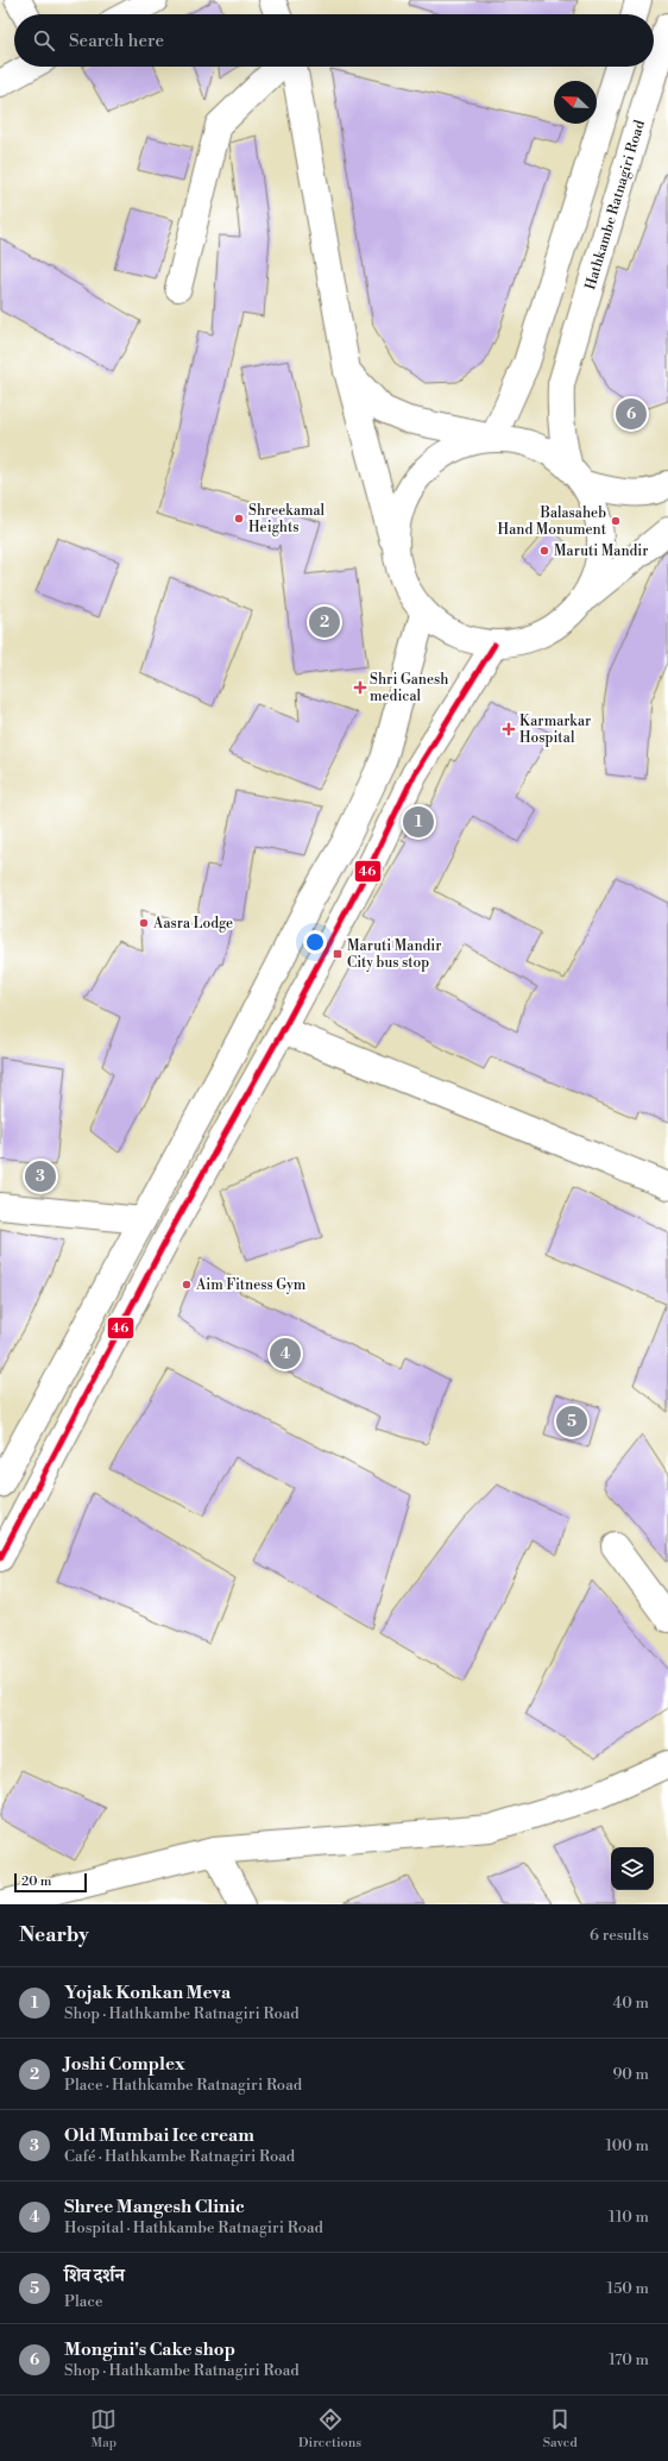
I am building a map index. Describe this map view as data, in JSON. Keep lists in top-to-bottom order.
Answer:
{
  "streets": {
    "main road": ["Hathkambe Ratnagiri Road"]
  },
  "places": {
    "other": [
      "Shreekamal Heights",
      "Balasaheb Hand Monument",
      "Maruti Mandir",
      "Aasra Lodge",
      "Aim Fitness Gym"
    ],
    "health": ["Shri Ganesh medical", "Karmarkar Hospital"],
    "transit": ["Maruti Mandir City bus stop"]
  },
  "lines": ["transit line 46"],
  "scale_bar": "20 m",
  "north": "top left",
  "page": {
    "search": "Search here",
    "pins": [
      "6",
      "2",
      "1",
      "3",
      "4",
      "5"
    ],
    "scale": "20 m",
    "heading": ["Nearby", "6 results"],
    "list": [
      {
        "mark": "1",
        "name": "Yojak Konkan Meva",
        "note": "Shop · Hathkambe Ratnagiri Road",
        "value": "40 m"
      },
      {
        "mark": "2",
        "name": "Joshi Complex",
        "note": "Place · Hathkambe Ratnagiri Road",
        "value": "90 m"
      },
      {
        "mark": "3",
        "name": "Old Mumbai Ice cream",
        "note": "Café · Hathkambe Ratnagiri Road",
        "value": "100 m"
      },
      {
        "mark": "4",
        "name": "Shree Mangesh Clinic",
        "note": "Hospital · Hathkambe Ratnagiri Road",
        "value": "110 m"
      },
      {
        "mark": "5",
        "name": "शिव दर्शन",
        "note": "Place",
        "value": "150 m"
      },
      {
        "mark": "6",
        "name": "Mongini's Cake shop",
        "note": "Shop · Hathkambe Ratnagiri Road",
        "value": "170 m"
      }
    ],
    "nav": ["Map", "Directions", "Saved"]
  }
}
